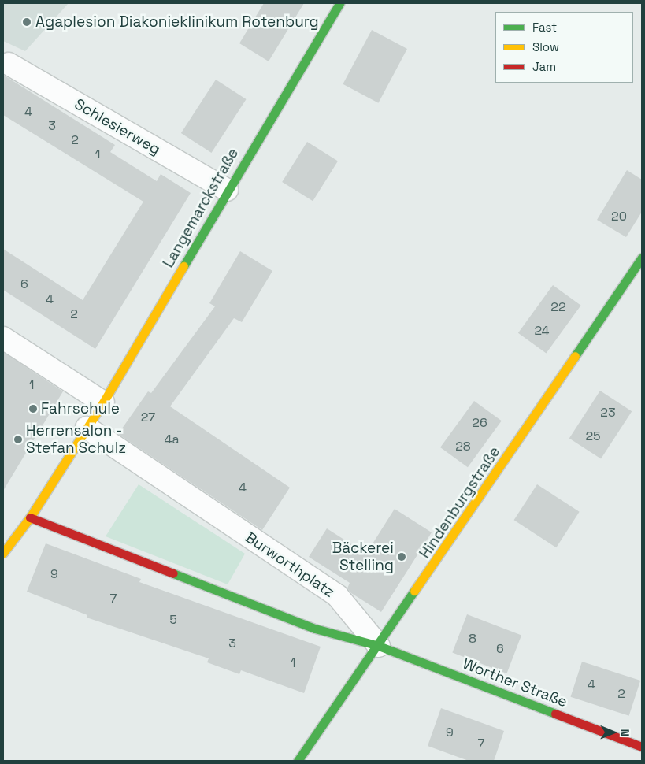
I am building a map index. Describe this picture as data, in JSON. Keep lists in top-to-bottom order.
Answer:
{
  "streets": {
    "street": [
      "Schlesierweg",
      "Langemarckstraße",
      "Hindenburgstraße",
      "Burworthplatz",
      "Worther Straße"
    ]
  },
  "crossings": [
    ["Schlesierweg", "Langemarckstraße"],
    ["Langemarckstraße", "Burworthplatz"],
    ["Hindenburgstraße", "Burworthplatz"],
    ["Hindenburgstraße", "Worther Straße"],
    ["Burworthplatz", "Worther Straße"]
  ],
  "places": [
    "Agaplesion Diakonieklinikum Rotenburg",
    "Fahrschule",
    "Herrensalon - Stefan Schulz",
    "Bäckerei Stelling"
  ],
  "house_numbers": [
    "4",
    "3",
    "2",
    "1",
    "20",
    "6",
    "4",
    "22",
    "2",
    "24",
    "1",
    "23",
    "27",
    "26",
    "25",
    "4a",
    "28",
    "4",
    "9",
    "7",
    "5",
    "8",
    "3",
    "6",
    "1",
    "4",
    "2",
    "9",
    "7"
  ],
  "legend": ["Fast", "Slow", "Jam"],
  "north": "right"
}
